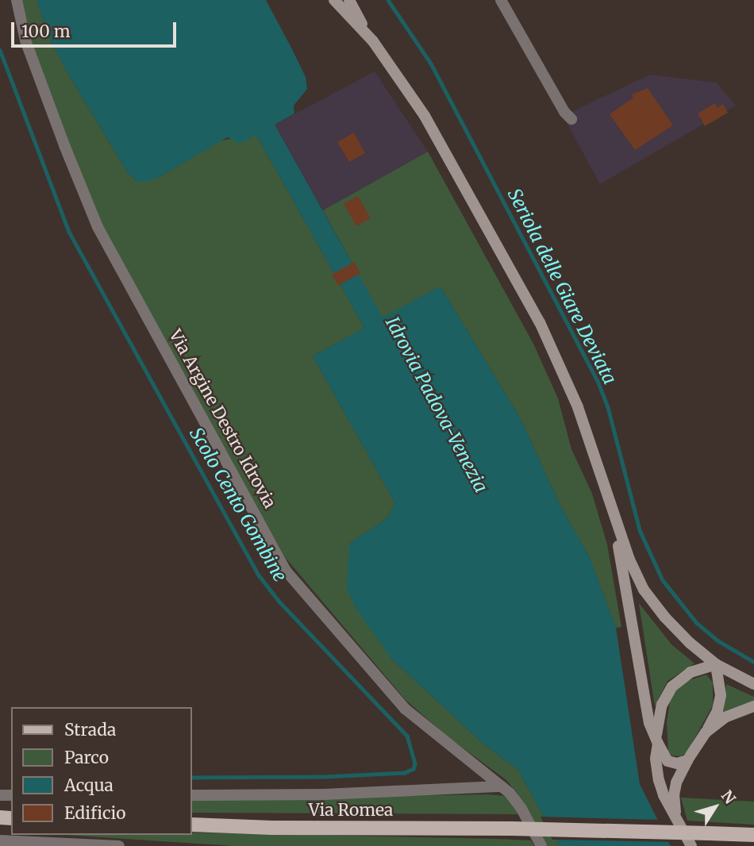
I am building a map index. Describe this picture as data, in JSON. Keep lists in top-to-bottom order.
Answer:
{
  "streets": {
    "main road": ["Via Romea"],
    "street": ["Via Argine Destro Idrovia"]
  },
  "water": ["Seriola delle Giare Deviata", "Idrovia Padova-Venezia", "Scolo Cento Gombine"],
  "legend": [
    "Strada",
    "Parco",
    "Acqua",
    "Edificio"
  ],
  "scale_bar": "100 m",
  "north": "top right"
}
